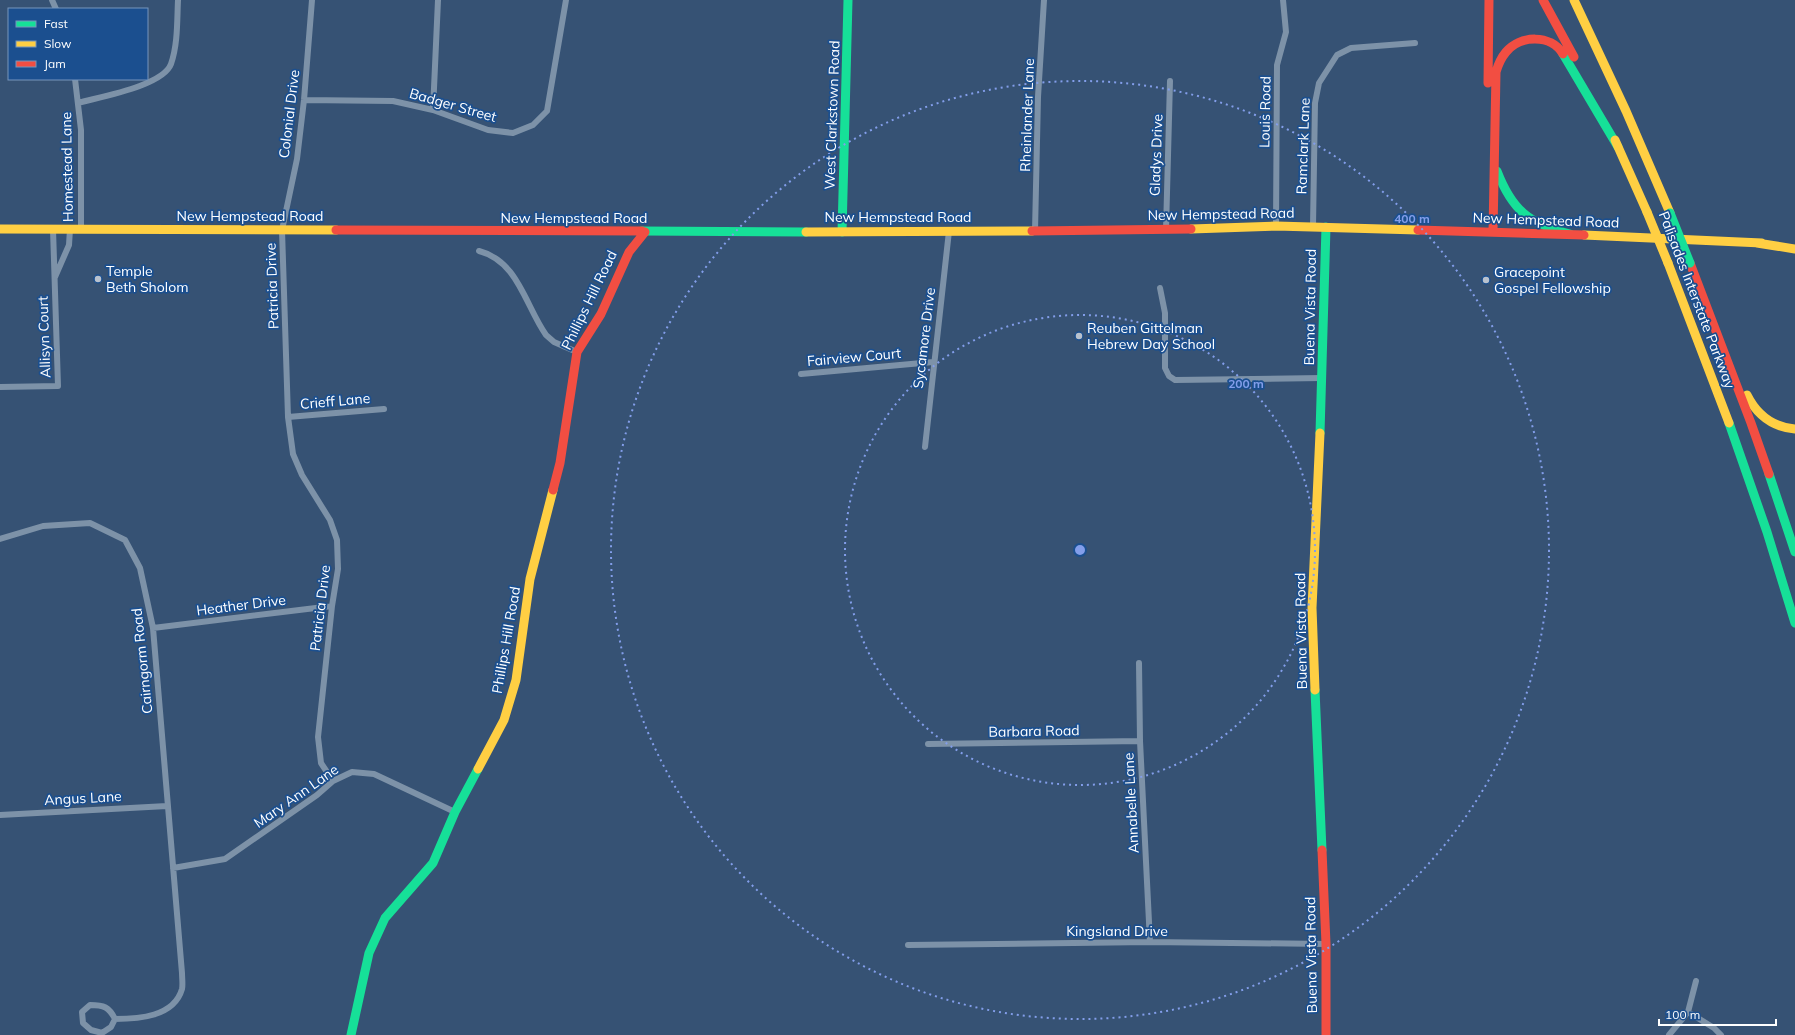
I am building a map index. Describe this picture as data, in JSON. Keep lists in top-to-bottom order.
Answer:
{
  "streets": {
    "main road": [
      "West Clarkstown Road",
      "New Hempstead Road",
      "Phillips Hill Road",
      "Palisades Interstate Parkway",
      "Buena Vista Road"
    ],
    "street": [
      "Badger Street",
      "Louis Road",
      "Colonial Drive",
      "Rheinlander Lane",
      "Ramclark Lane",
      "Gladys Drive",
      "Homestead Lane",
      "Patricia Drive",
      "Allisyn Court",
      "Sycamore Drive",
      "Fairview Court",
      "Crieff Lane",
      "Heather Drive",
      "Cairngorm Road",
      "Barbara Road",
      "Mary Ann Lane",
      "Angus Lane",
      "Annabelle Lane",
      "Kingsland Drive"
    ]
  },
  "crossings": [
    ["Badger Street", "Colonial Drive"],
    ["Louis Road", "New Hempstead Road"],
    ["Colonial Drive", "New Hempstead Road"],
    ["Colonial Drive", "Patricia Drive"],
    ["West Clarkstown Road", "New Hempstead Road"],
    ["Rheinlander Lane", "New Hempstead Road"],
    ["Ramclark Lane", "New Hempstead Road"],
    ["Gladys Drive", "New Hempstead Road"],
    ["Homestead Lane", "New Hempstead Road"],
    ["New Hempstead Road", "Patricia Drive"],
    ["New Hempstead Road", "Phillips Hill Road"],
    ["New Hempstead Road", "Buena Vista Road"],
    ["New Hempstead Road", "Allisyn Court"],
    ["New Hempstead Road", "Sycamore Drive"],
    ["Patricia Drive", "Crieff Lane"],
    ["Patricia Drive", "Heather Drive"],
    ["Patricia Drive", "Mary Ann Lane"],
    ["Phillips Hill Road", "Mary Ann Lane"],
    ["Buena Vista Road", "Kingsland Drive"],
    ["Sycamore Drive", "Fairview Court"],
    ["Heather Drive", "Cairngorm Road"],
    ["Cairngorm Road", "Mary Ann Lane"],
    ["Cairngorm Road", "Angus Lane"],
    ["Barbara Road", "Annabelle Lane"],
    ["Annabelle Lane", "Kingsland Drive"]
  ],
  "places": ["Temple Beth Sholom", "Gracepoint Gospel Fellowship", "Reuben Gittelman Hebrew Day School"],
  "legend": ["Fast", "Slow", "Jam"],
  "scale_bar": "100 m",
  "rings": ["400 m", "200 m"]
}
